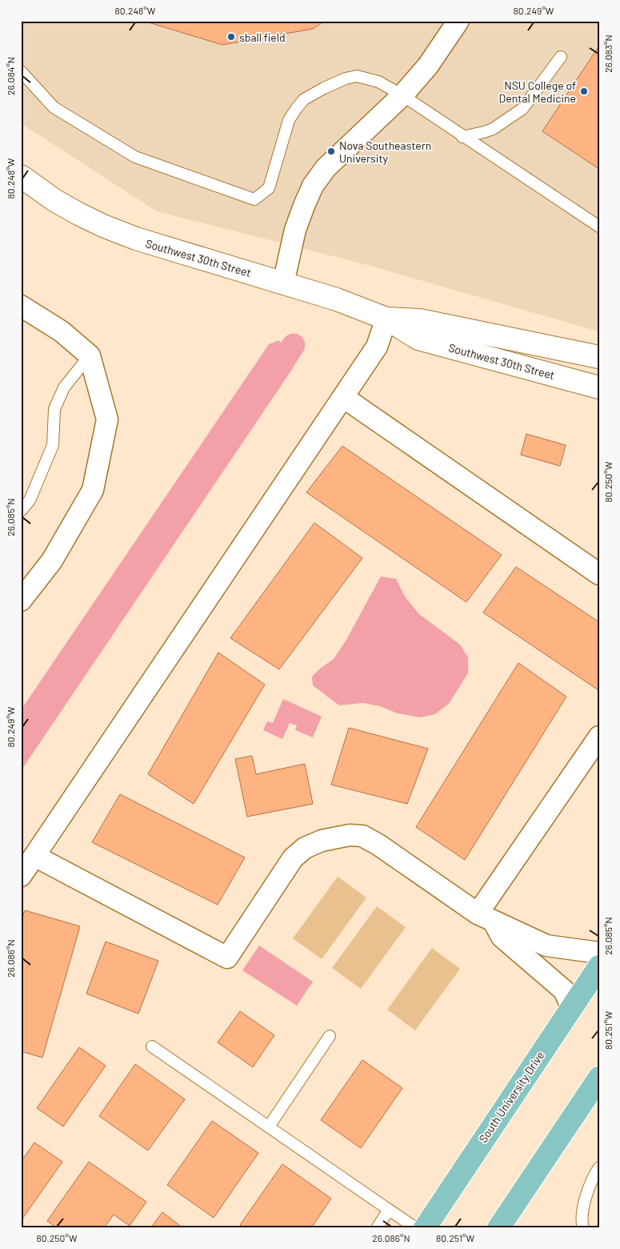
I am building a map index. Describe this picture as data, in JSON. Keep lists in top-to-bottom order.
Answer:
{
  "streets": {
    "main road": ["South University Drive"],
    "street": ["Southwest 30th Street"]
  },
  "places": ["sball field", "NSU College of Dental Medicine", "Nova Southeastern University"],
  "coordinates": [
    "80.248°W",
    "80.249°W",
    "26.083°N",
    "26.084°N",
    "80.250°W",
    "26.085°N",
    "26.086°N",
    "80.251°W"
  ]
}
